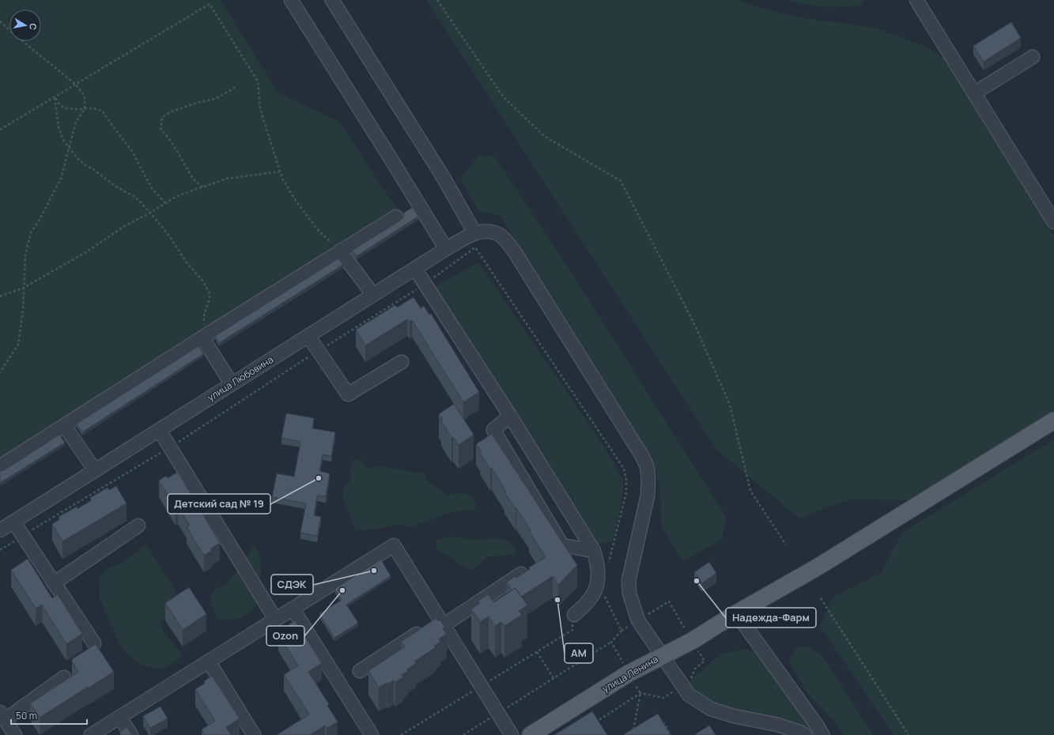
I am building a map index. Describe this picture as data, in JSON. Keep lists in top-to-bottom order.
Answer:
{
  "streets": {
    "main road": ["улица Ленина"],
    "street": ["улица Любовина"]
  },
  "places": [
    "Детский сад № 19",
    "СДЭК",
    "Надежда-Фарм",
    "Ozon",
    "АМ"
  ],
  "scale_bar": "50 m",
  "north": "right"
}
